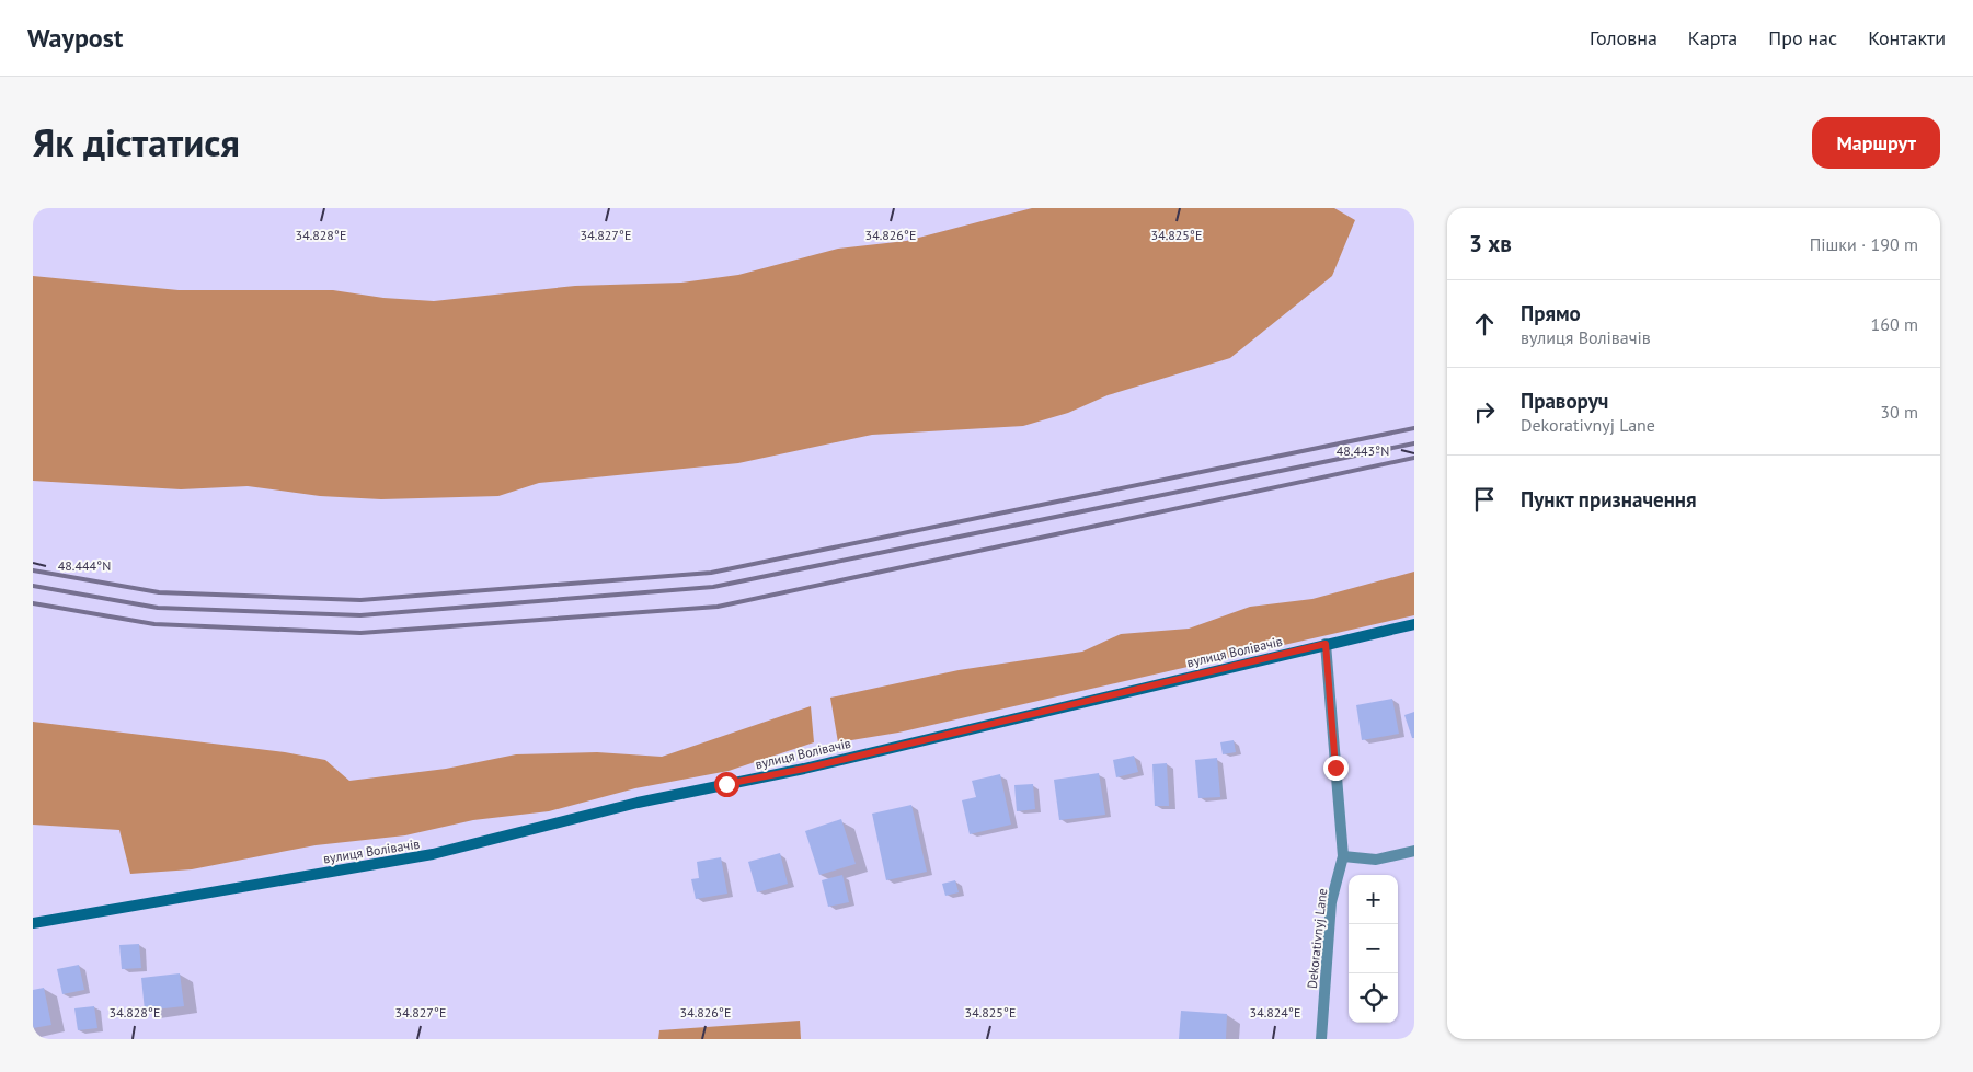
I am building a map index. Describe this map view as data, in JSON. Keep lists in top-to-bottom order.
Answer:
{
  "streets": {
    "street": ["вулиця Волівачів", "Dekorativnyj Lane"]
  },
  "crossings": [
    ["вулиця Волівачів", "Dekorativnyj Lane"]
  ],
  "page": {
    "header": "Waypost",
    "nav": [
      "Головна",
      "Карта",
      "Про нас",
      "Контакти"
    ],
    "title": "Як дістатися",
    "buttons": "Маршрут",
    "heading": ["3 хв", "Пішки · 190 m"],
    "list": [
      ["Прямо", "вулиця Волівачів", "160 m"],
      ["Праворуч", "Dekorativnyj Lane", "30 m"],
      "Пункт призначення"
    ],
    "map_buttons": ["+", "−"]
  },
  "coordinates": [
    "34.828°E",
    "34.827°E",
    "34.826°E",
    "34.825°E",
    "48.443°N",
    "48.444°N",
    "34.824°E"
  ]
}
